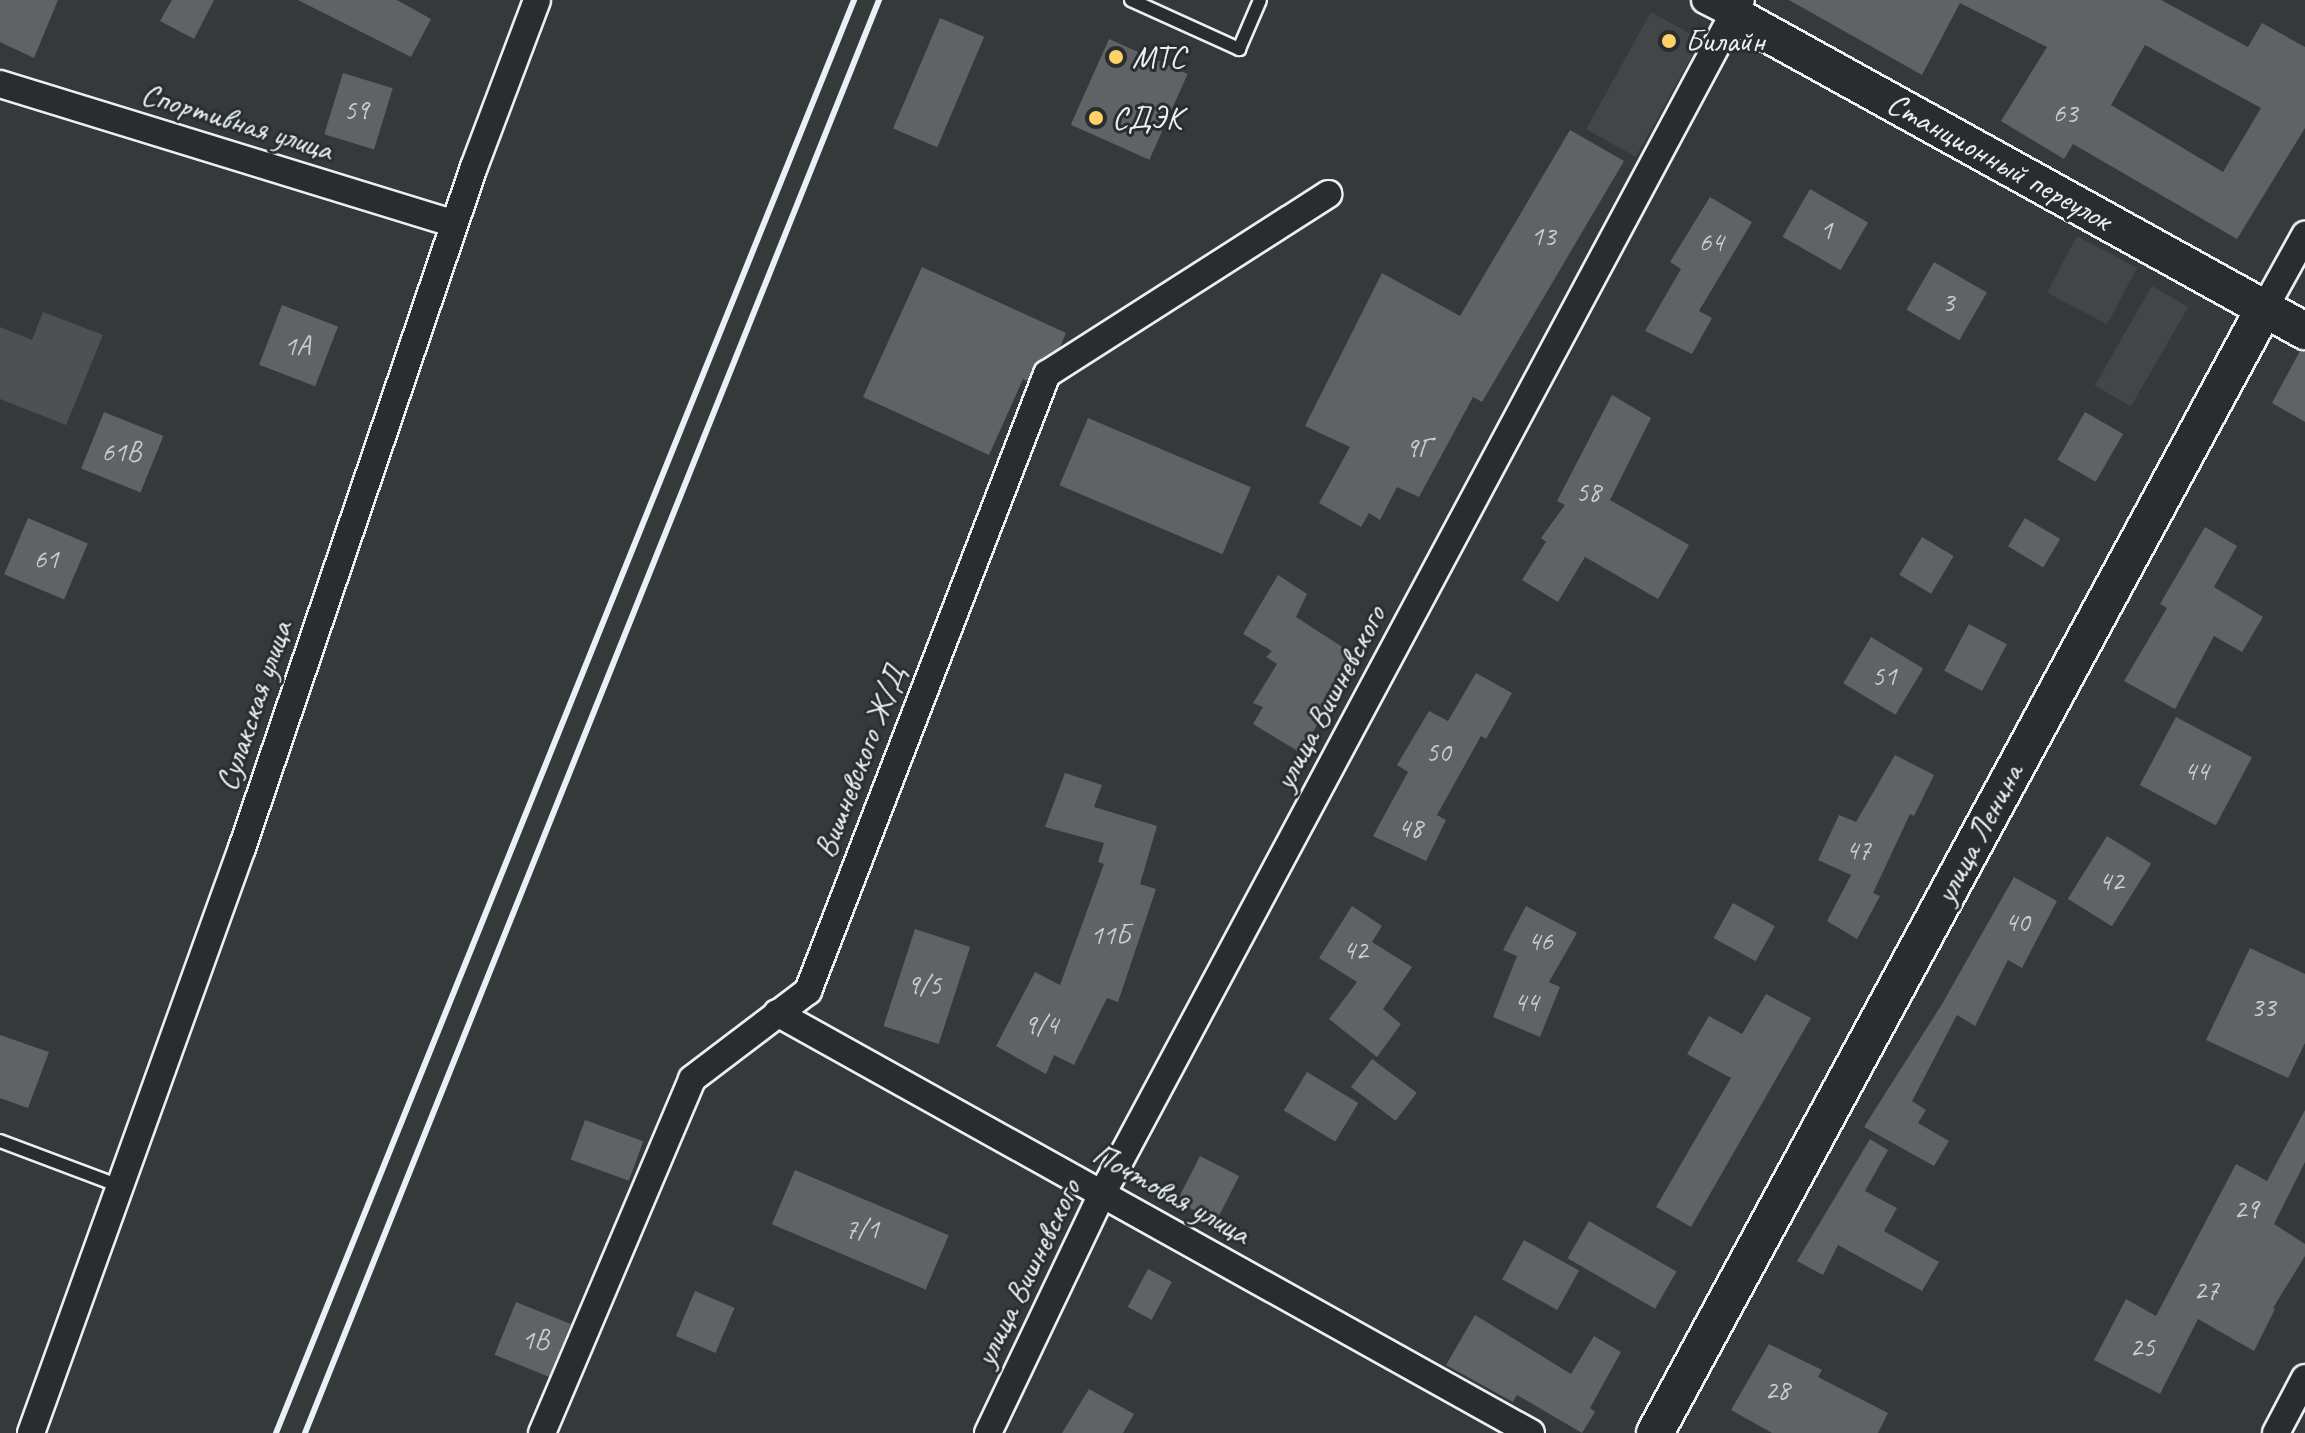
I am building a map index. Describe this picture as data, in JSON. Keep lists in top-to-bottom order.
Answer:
{
  "streets": {
    "street": [
      "Спортивная улица",
      "Станционный переулок",
      "улица Вишневского",
      "Сулакская улица",
      "Вишневского Ж/Д",
      "улица Ленина",
      "Почтовая улица"
    ]
  },
  "crossings": [
    ["Спортивная улица", "Сулакская улица"],
    ["Станционный переулок", "улица Вишневского"],
    ["Станционный переулок", "улица Ленина"],
    ["улица Вишневского", "Почтовая улица"],
    ["Вишневского Ж/Д", "Почтовая улица"]
  ],
  "places": ["Билайн", "МТС", "СДЭК"],
  "house_numbers": [
    "59",
    "63",
    "1",
    "13",
    "64",
    "3",
    "1А",
    "9Г",
    "61В",
    "58",
    "61",
    "51",
    "50",
    "44",
    "48",
    "47",
    "42",
    "40",
    "11Б",
    "46",
    "42",
    "9/5",
    "44",
    "33",
    "9/4",
    "29",
    "7/1",
    "27",
    "1В",
    "25",
    "28"
  ]
}
